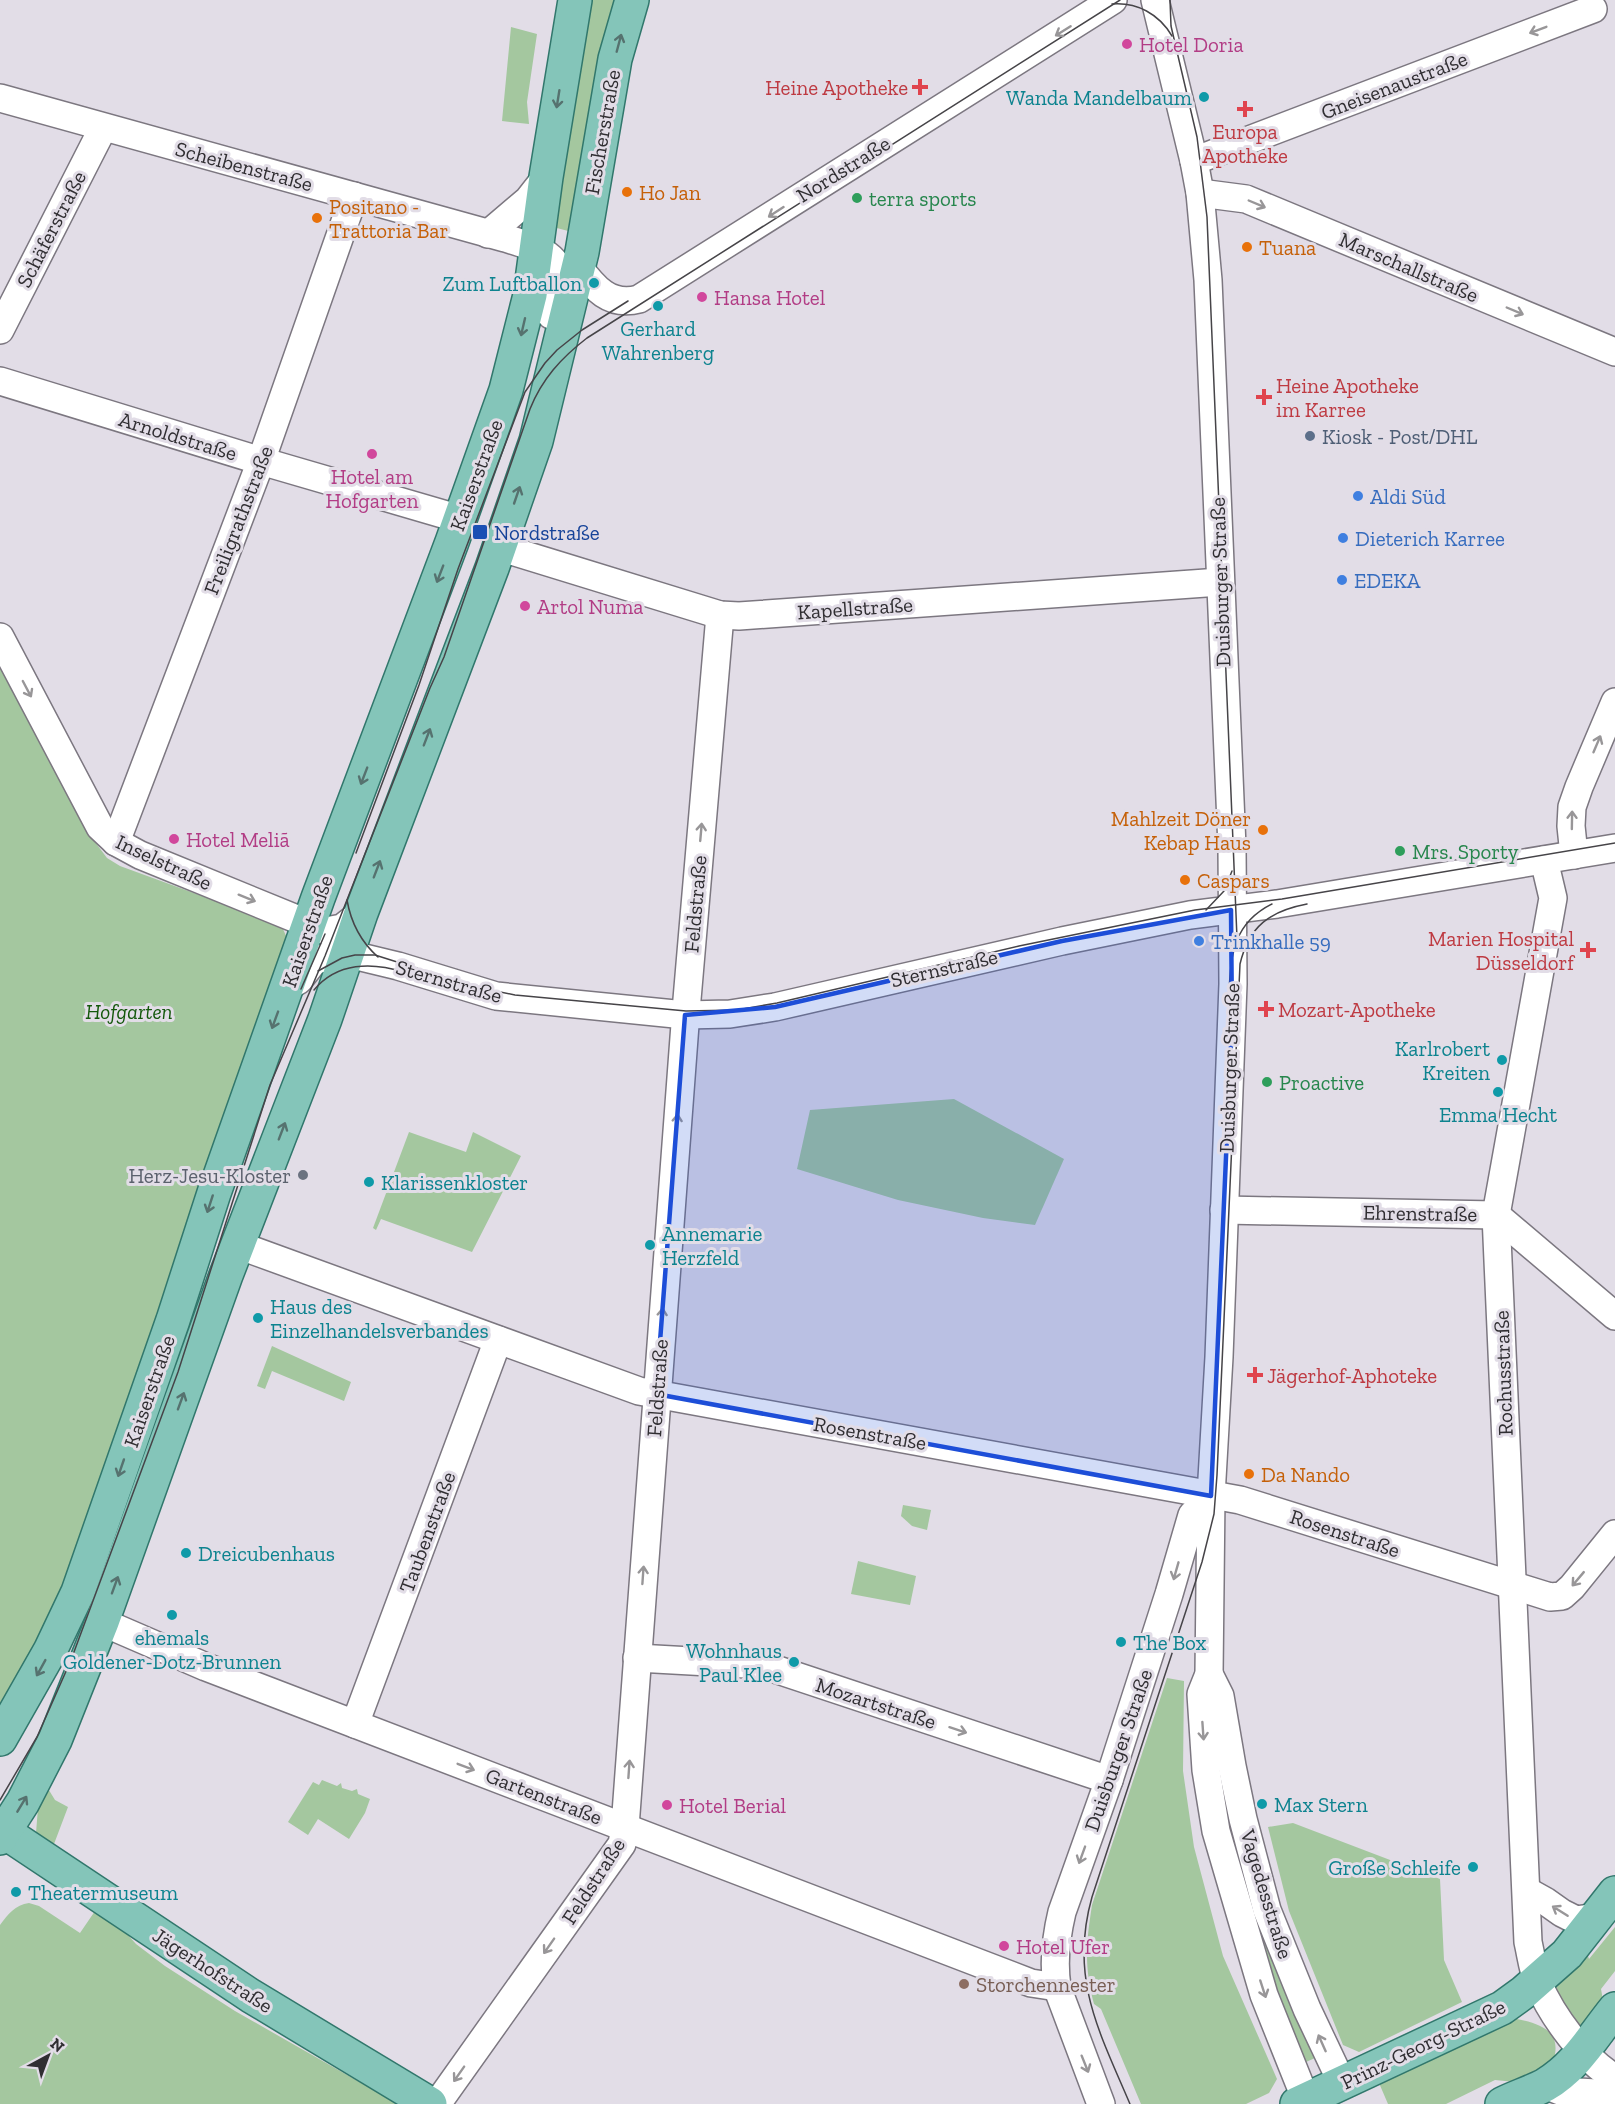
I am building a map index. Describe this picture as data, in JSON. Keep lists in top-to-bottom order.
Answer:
{
  "streets": {
    "main road": [
      "Fischerstraße",
      "Kaiserstraße",
      "Jägerhofstraße",
      "Prinz-Georg-Straße"
    ],
    "street": [
      "Gneisenaustraße",
      "Scheibenstraße",
      "Nordstraße",
      "Schäferstraße",
      "Marschallstraße",
      "Arnoldstraße",
      "Freiligrathstraße",
      "Duisburger Straße",
      "Kapellstraße",
      "Inselstraße",
      "Feldstraße",
      "Sternstraße",
      "Ehrenstraße",
      "Rochusstraße",
      "Rosenstraße",
      "Taubenstraße",
      "Mozartstraße",
      "Gartenstraße",
      "Vagedesstraße"
    ]
  },
  "crossings": [
    ["Gneisenaustraße", "Duisburger Straße"],
    ["Fischerstraße", "Nordstraße"],
    ["Fischerstraße", "Kaiserstraße"],
    ["Scheibenstraße", "Schäferstraße"],
    ["Scheibenstraße", "Kaiserstraße"],
    ["Scheibenstraße", "Freiligrathstraße"],
    ["Nordstraße", "Kaiserstraße"],
    ["Marschallstraße", "Duisburger Straße"],
    ["Arnoldstraße", "Kaiserstraße"],
    ["Arnoldstraße", "Freiligrathstraße"],
    ["Kaiserstraße", "Kapellstraße"],
    ["Kaiserstraße", "Inselstraße"],
    ["Kaiserstraße", "Sternstraße"],
    ["Kaiserstraße", "Rosenstraße"],
    ["Kaiserstraße", "Gartenstraße"],
    ["Kaiserstraße", "Jägerhofstraße"],
    ["Freiligrathstraße", "Inselstraße"],
    ["Duisburger Straße", "Kapellstraße"],
    ["Duisburger Straße", "Sternstraße"],
    ["Duisburger Straße", "Ehrenstraße"],
    ["Duisburger Straße", "Rosenstraße"],
    ["Duisburger Straße", "Mozartstraße"],
    ["Duisburger Straße", "Gartenstraße"],
    ["Duisburger Straße", "Vagedesstraße"],
    ["Kapellstraße", "Feldstraße"],
    ["Feldstraße", "Sternstraße"],
    ["Feldstraße", "Rosenstraße"],
    ["Feldstraße", "Mozartstraße"],
    ["Feldstraße", "Gartenstraße"],
    ["Sternstraße", "Rochusstraße"],
    ["Ehrenstraße", "Rochusstraße"],
    ["Rochusstraße", "Rosenstraße"],
    ["Rochusstraße", "Prinz-Georg-Straße"],
    ["Rosenstraße", "Taubenstraße"],
    ["Rosenstraße", "Vagedesstraße"],
    ["Taubenstraße", "Gartenstraße"],
    ["Vagedesstraße", "Prinz-Georg-Straße"]
  ],
  "one_way": [
    "Gneisenaustraße",
    "Nordstraße",
    "Marschallstraße",
    "Inselstraße",
    "Mozartstraße"
  ],
  "parks": ["Hofgarten"],
  "places": {
    "other": [
      "Hotel Doria",
      "Wanda Mandelbaum",
      "Ho Jan",
      "terra sports",
      "Positano - Trattoria Bar",
      "Tuana",
      "Zum Luftballon",
      "Hansa Hotel",
      "Gerhard Wahrenberg",
      "Kiosk - Post/DHL",
      "Hotel am Hofgarten",
      "Aldi Süd",
      "Dieterich Karree",
      "EDEKA",
      "Artol Numa",
      "Mahlzeit Döner Kebap Haus",
      "Hotel Meliã",
      "Mrs. Sporty",
      "Caspars",
      "Trinkhalle 59",
      "Karlrobert Kreiten",
      "Proactive",
      "Emma Hecht",
      "Herz-Jesu-Kloster",
      "Klarissenkloster",
      "Annemarie Herzfeld",
      "Haus des Einzelhandelsverbandes",
      "Da Nando",
      "Dreicubenhaus",
      "ehemals Goldener-Dotz-Brunnen",
      "The Box",
      "Wohnhaus Paul Klee",
      "Max Stern",
      "Hotel Berial",
      "Große Schleife",
      "Theatermuseum",
      "Hotel Ufer",
      "Storchennester"
    ],
    "health": [
      "Heine Apotheke",
      "Europa Apotheke",
      "Heine Apotheke im Karree",
      "Marien Hospital Düsseldorf",
      "Mozart-Apotheke",
      "Jägerhof-Aphoteke"
    ],
    "transit": ["Nordstraße"]
  },
  "north": "top right"
}
